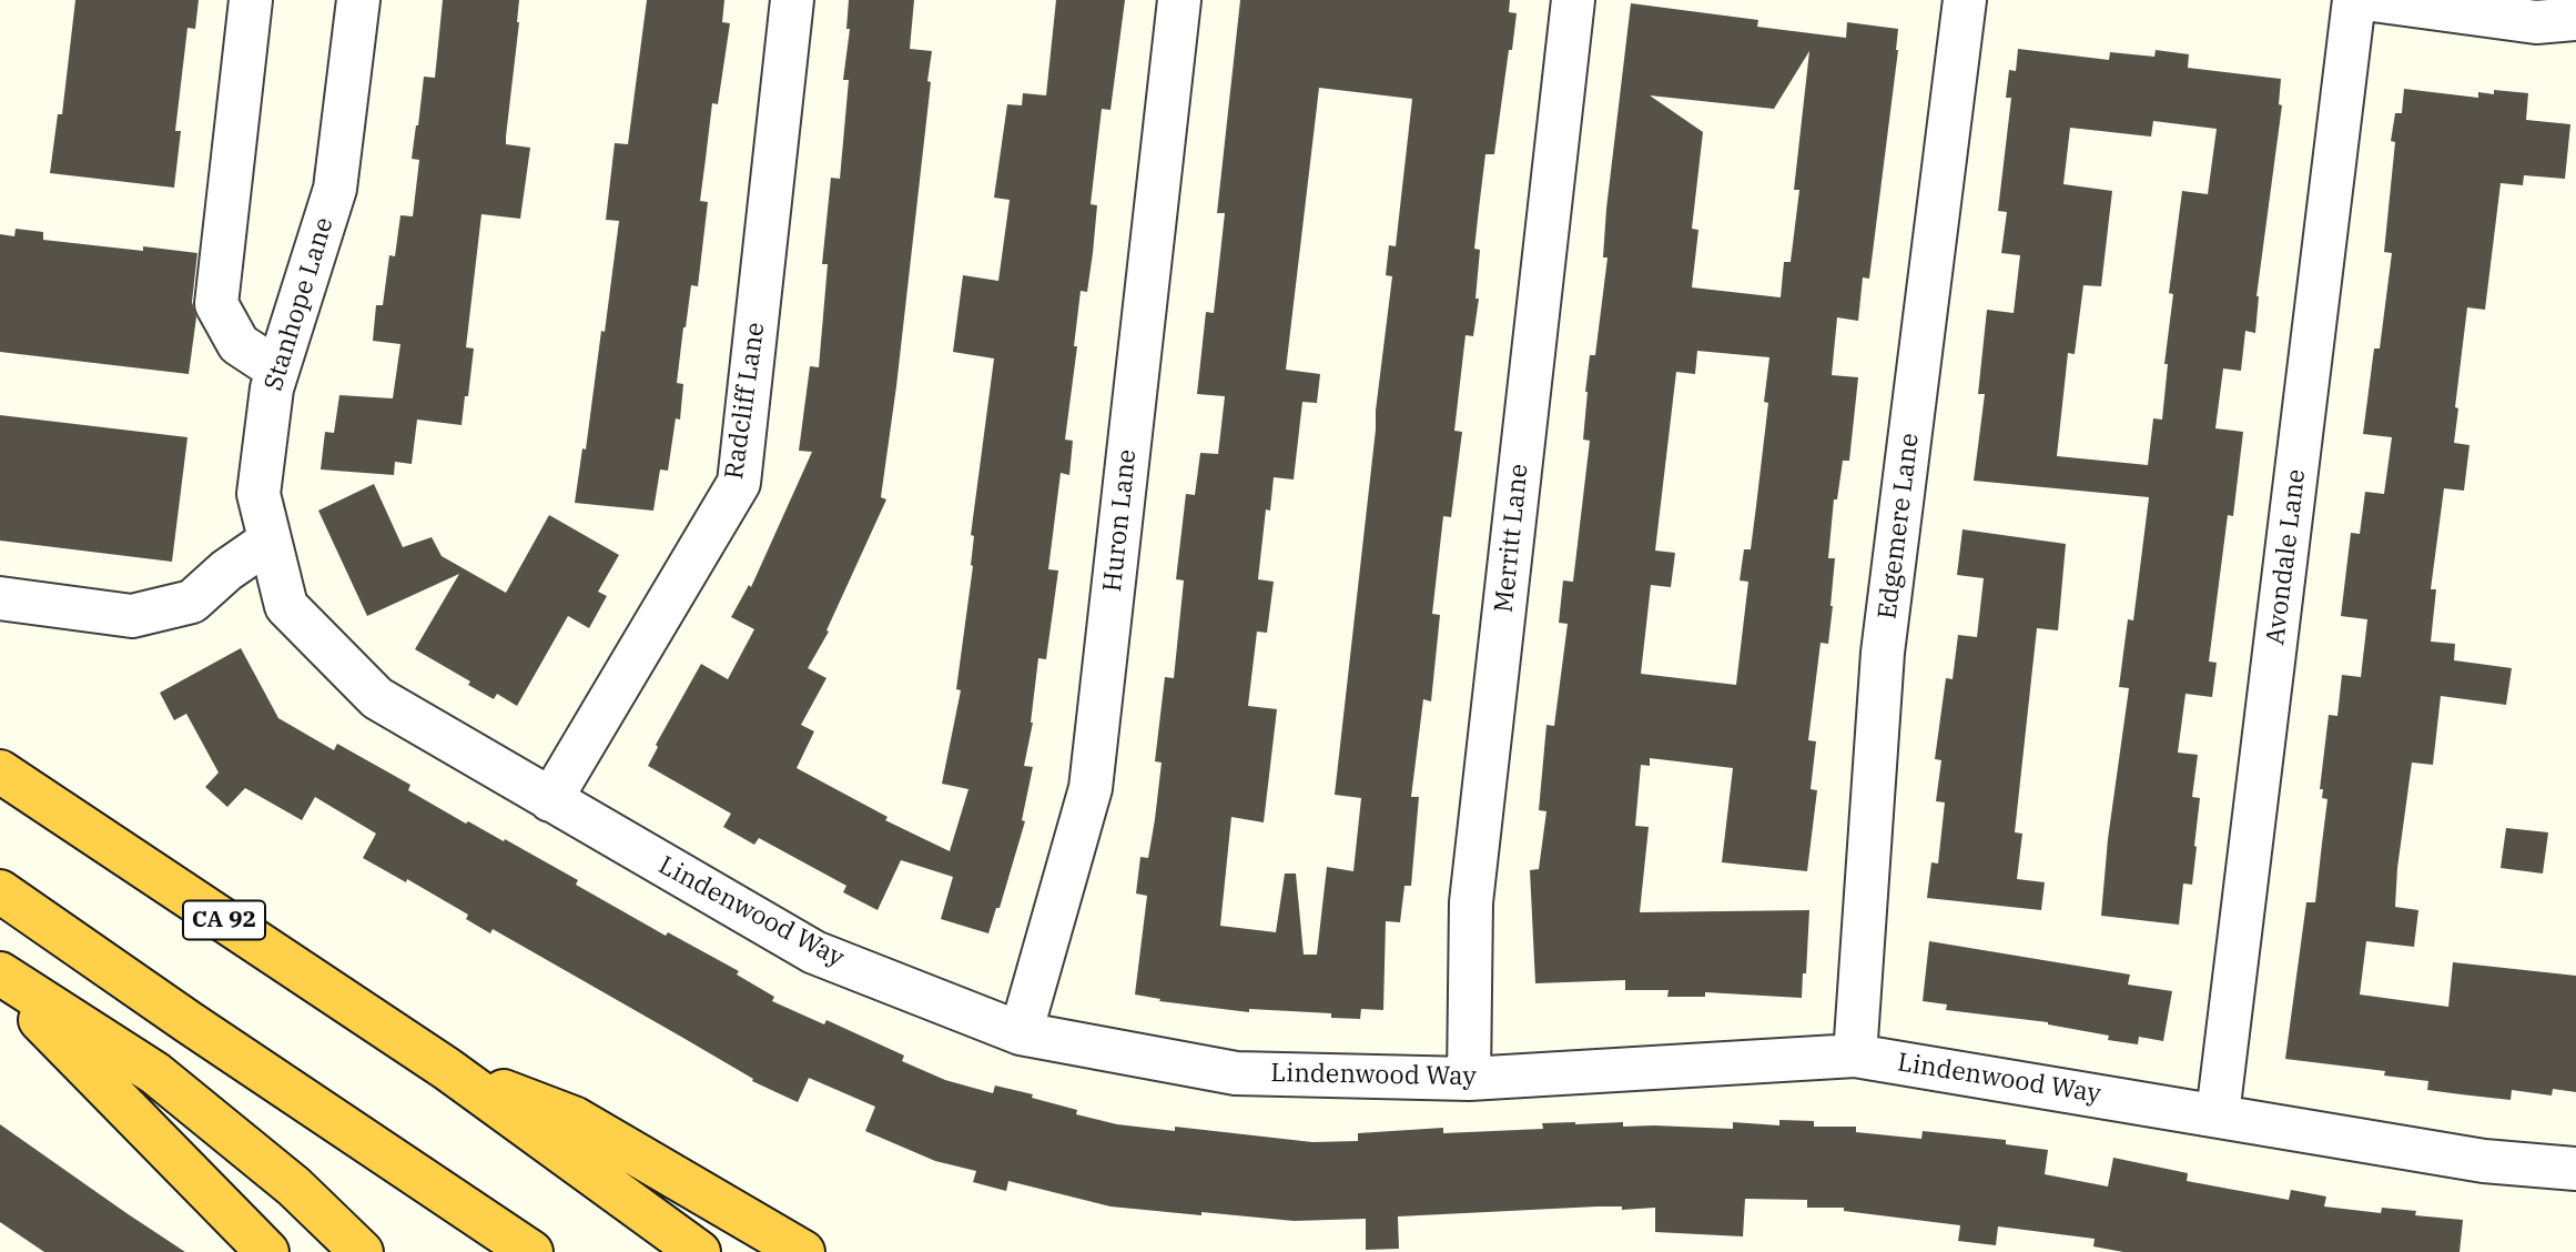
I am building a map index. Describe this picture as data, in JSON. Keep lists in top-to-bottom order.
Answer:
{
  "streets": {
    "highway": ["CA 92"],
    "street": [
      "Stanhope Lane",
      "Radcliff Lane",
      "Huron Lane",
      "Edgemere Lane",
      "Merritt Lane",
      "Avondale Lane",
      "Lindenwood Way"
    ]
  },
  "crossings": [
    ["Stanhope Lane", "Lindenwood Way"],
    ["Radcliff Lane", "Lindenwood Way"],
    ["Huron Lane", "Lindenwood Way"],
    ["Edgemere Lane", "Lindenwood Way"],
    ["Merritt Lane", "Lindenwood Way"],
    ["Avondale Lane", "Lindenwood Way"]
  ]
}
